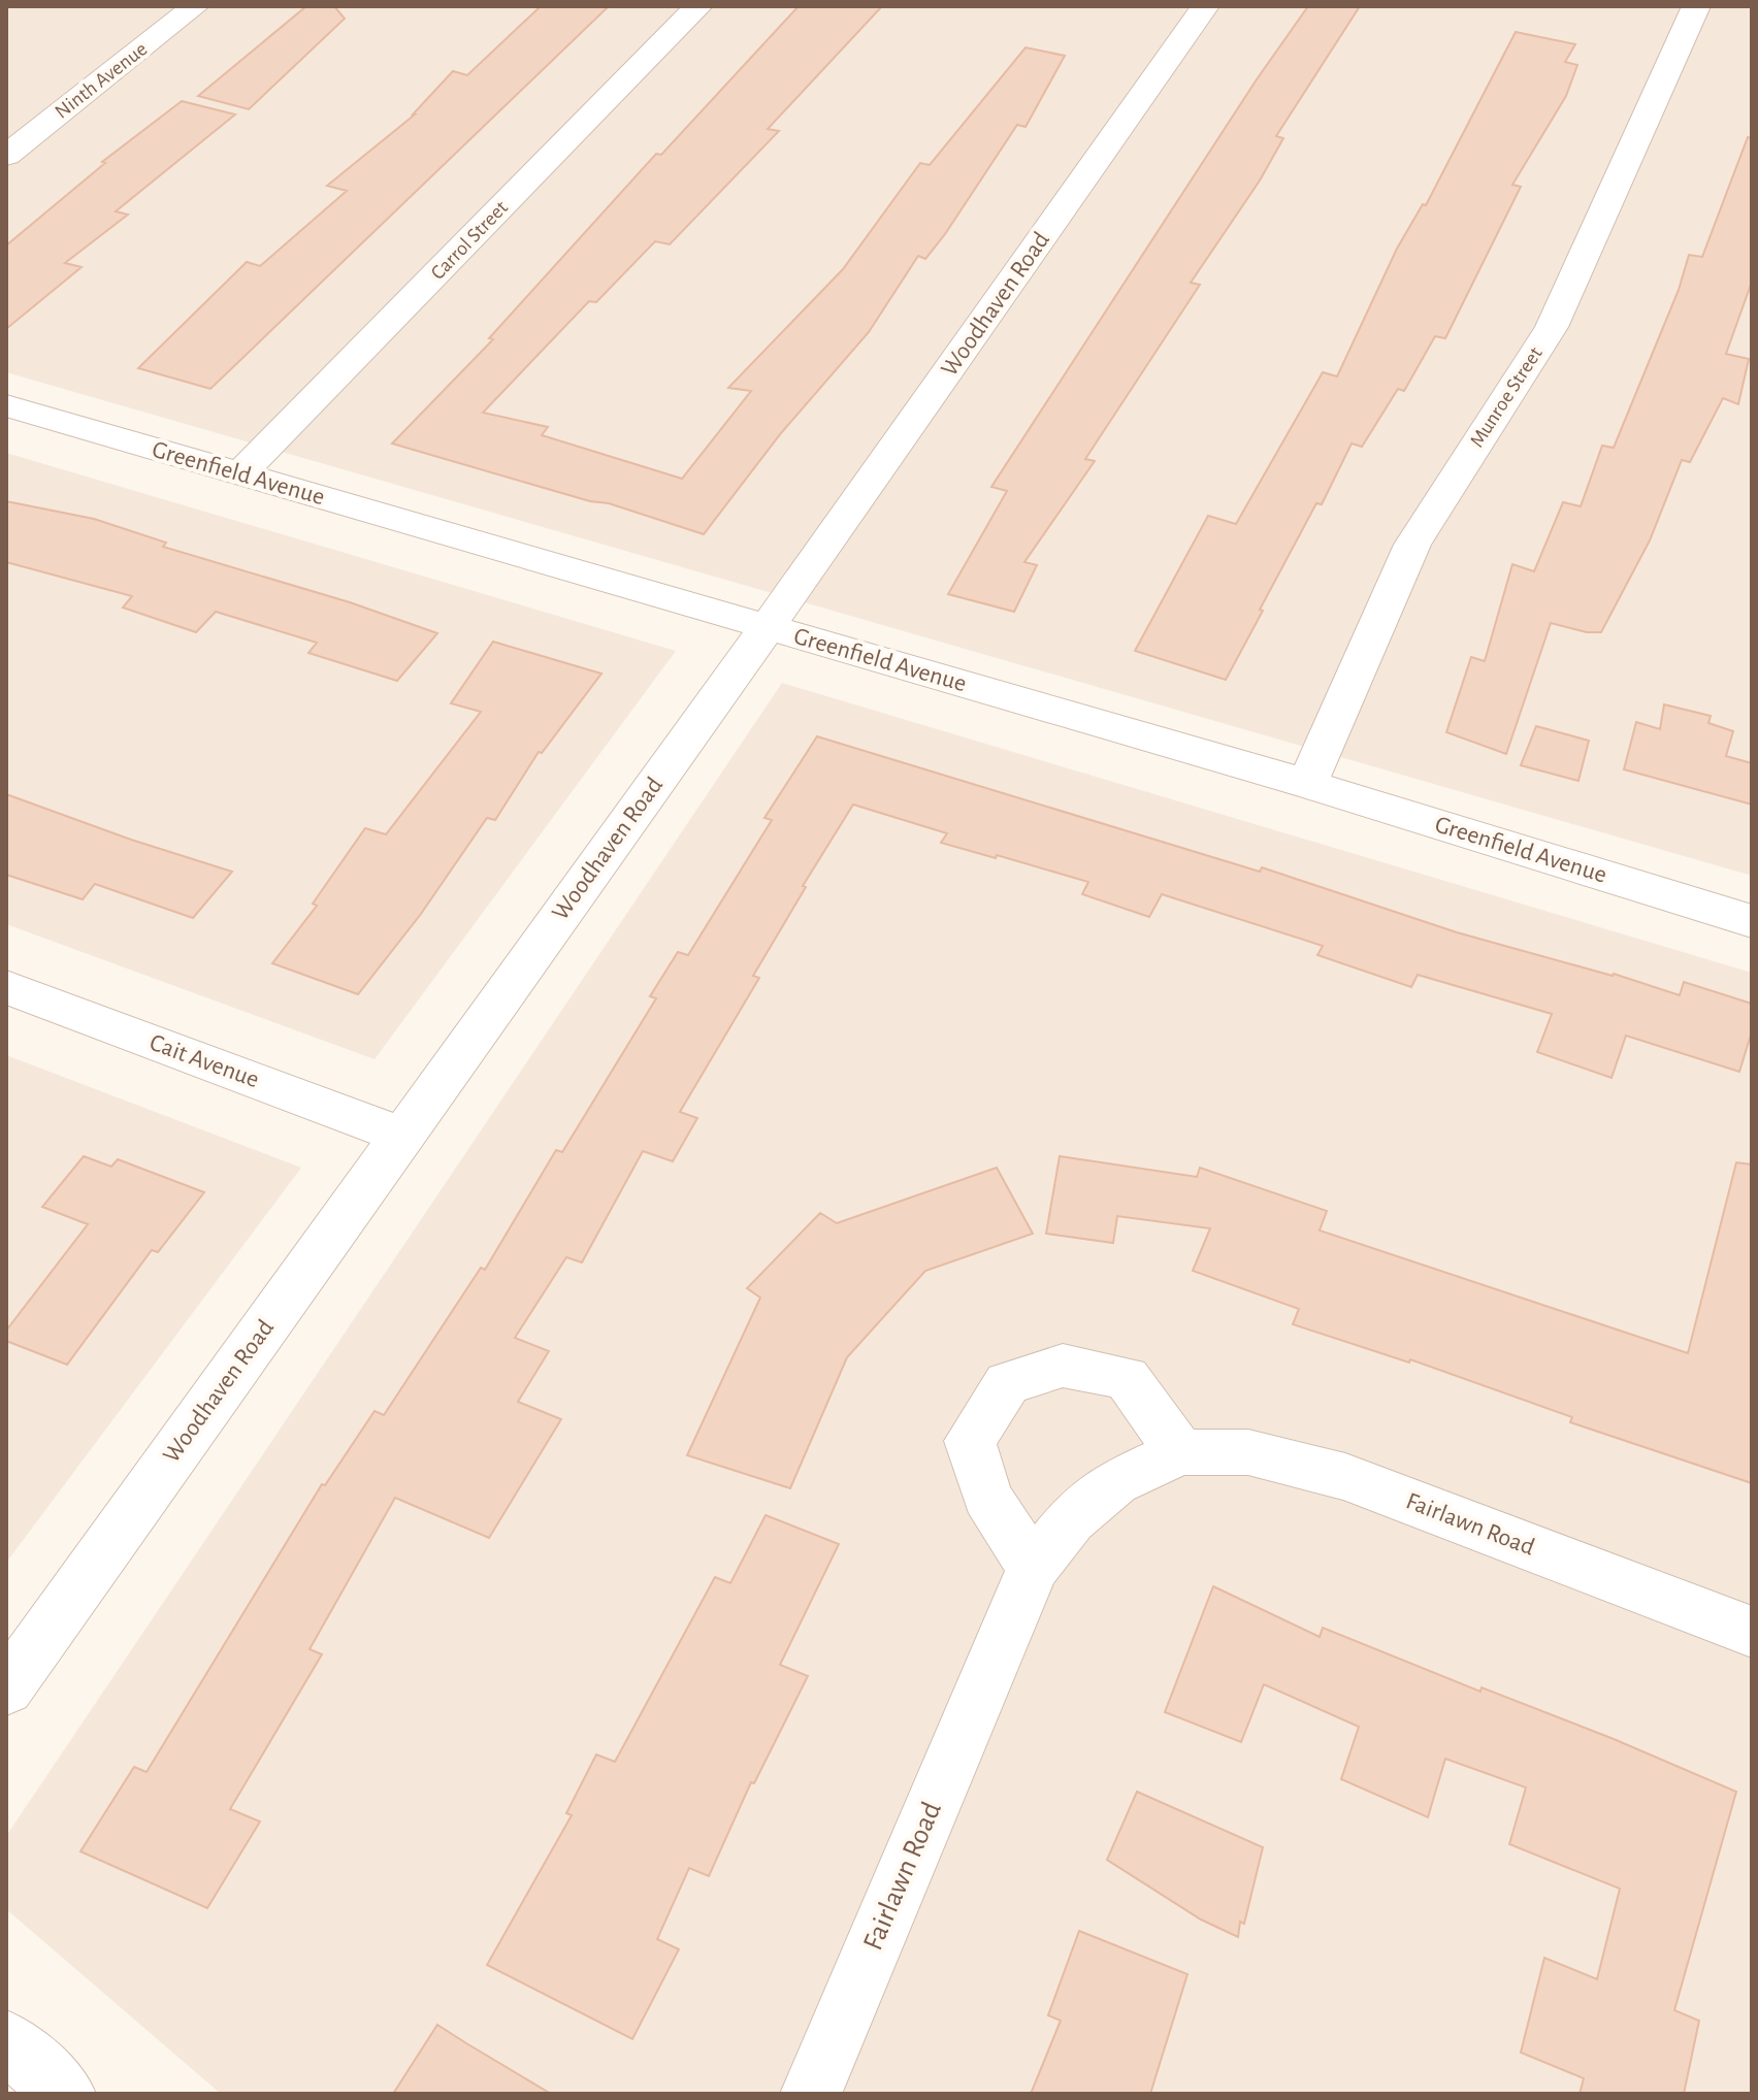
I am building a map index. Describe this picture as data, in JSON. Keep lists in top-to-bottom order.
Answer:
{
  "streets": {
    "street": [
      "Ninth Avenue",
      "Carrol Street",
      "Woodhaven Road",
      "Munroe Street",
      "Greenfield Avenue",
      "Cait Avenue",
      "Fairlawn Road"
    ]
  },
  "crossings": [
    ["Carrol Street", "Greenfield Avenue"],
    ["Woodhaven Road", "Greenfield Avenue"],
    ["Woodhaven Road", "Cait Avenue"],
    ["Munroe Street", "Greenfield Avenue"]
  ]
}
